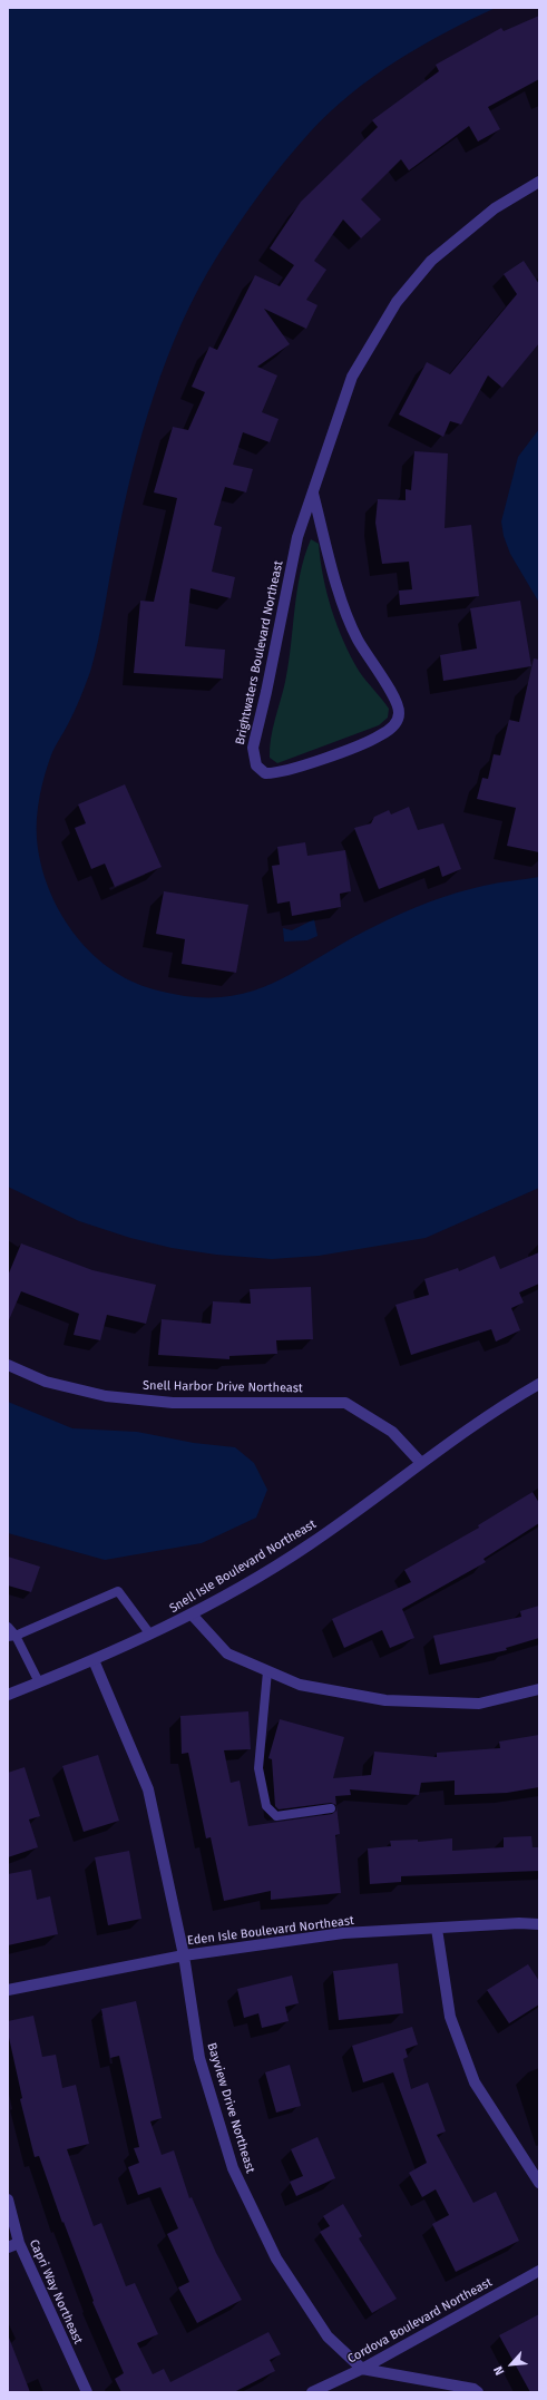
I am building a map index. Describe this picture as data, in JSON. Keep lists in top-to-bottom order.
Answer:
{
  "streets": {
    "street": [
      "Brightwaters Boulevard Northeast",
      "Snell Harbor Drive Northeast",
      "Snell Isle Boulevard Northeast",
      "Eden Isle Boulevard Northeast",
      "Bayview Drive Northeast",
      "Capri Way Northeast",
      "Cordova Boulevard Northeast"
    ]
  },
  "crossings": [
    ["Snell Harbor Drive Northeast", "Snell Isle Boulevard Northeast"],
    ["Snell Isle Boulevard Northeast", "Bayview Drive Northeast"],
    ["Eden Isle Boulevard Northeast", "Bayview Drive Northeast"],
    ["Bayview Drive Northeast", "Cordova Boulevard Northeast"]
  ],
  "north": "bottom left"
}
